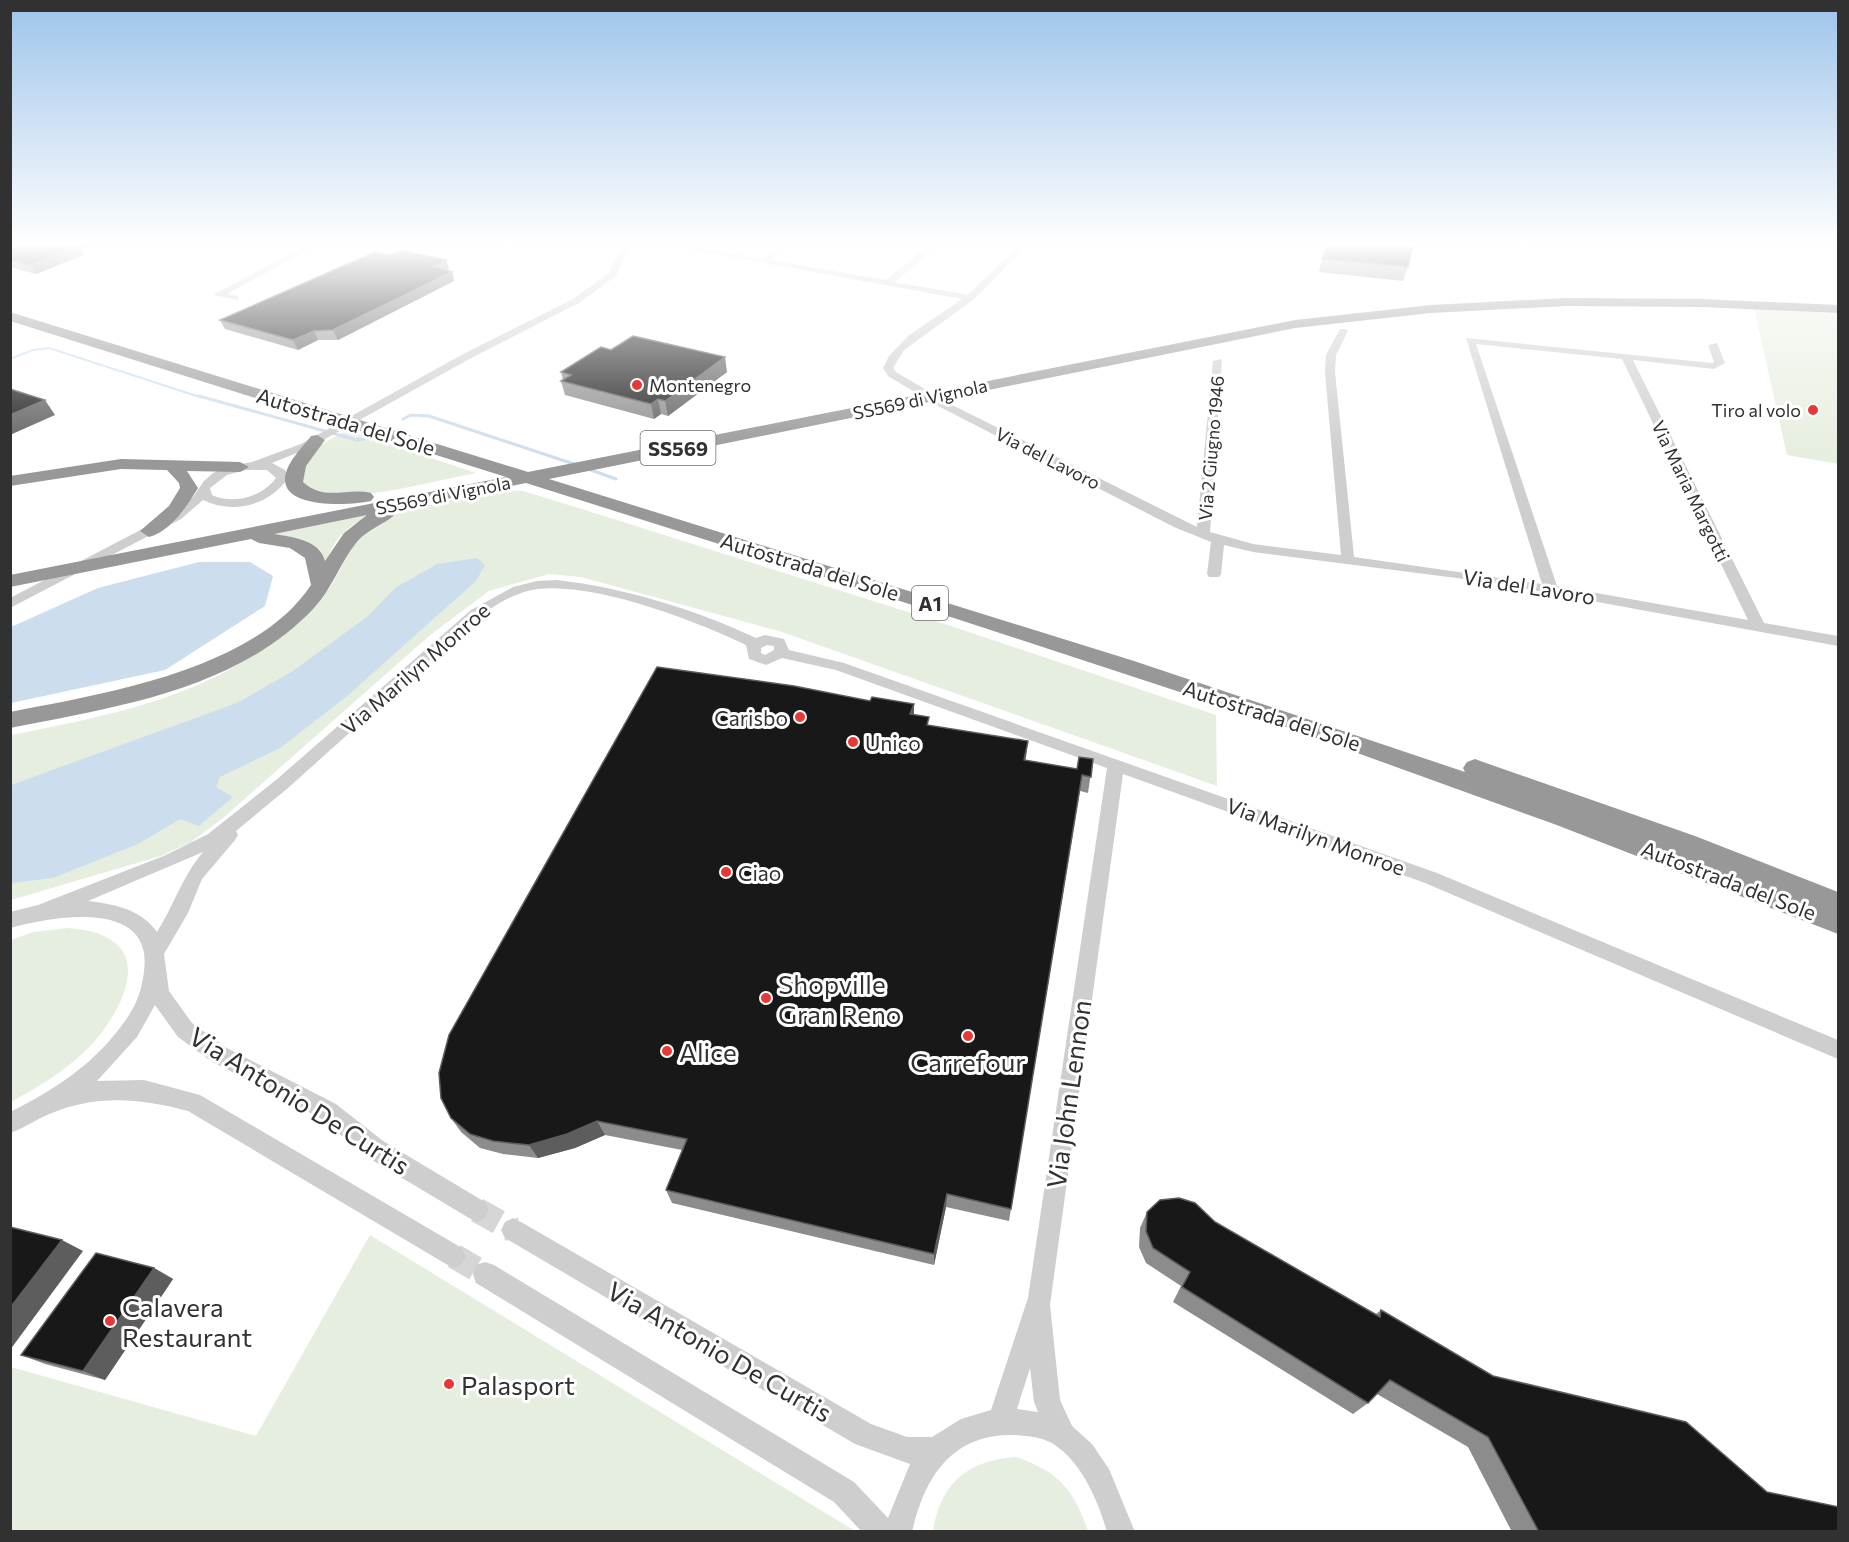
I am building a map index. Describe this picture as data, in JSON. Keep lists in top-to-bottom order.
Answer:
{
  "streets": {
    "highway": [
      "SS569 di Vignola",
      "Autostrada del Sole",
      "SS569",
      "A1"
    ],
    "street": [
      "Via 2 Giugno 1946",
      "Via del Lavoro",
      "Via Maria Margotti",
      "Via Marilyn Monroe",
      "Via John Lennon",
      "Via Antonio De Curtis"
    ]
  },
  "crossings": [
    ["Via 2 Giugno 1946", "Via del Lavoro"],
    ["Via del Lavoro", "Via Maria Margotti"],
    ["Via Marilyn Monroe", "Via John Lennon"],
    ["Via Marilyn Monroe", "Via Antonio De Curtis"]
  ],
  "places": [
    "Montenegro",
    "Tiro al volo",
    "Carisbo",
    "Unico",
    "Ciao",
    "Shopville Gran Reno",
    "Carrefour",
    "Alice",
    "Calavera Restaurant",
    "Palasport"
  ]
}
